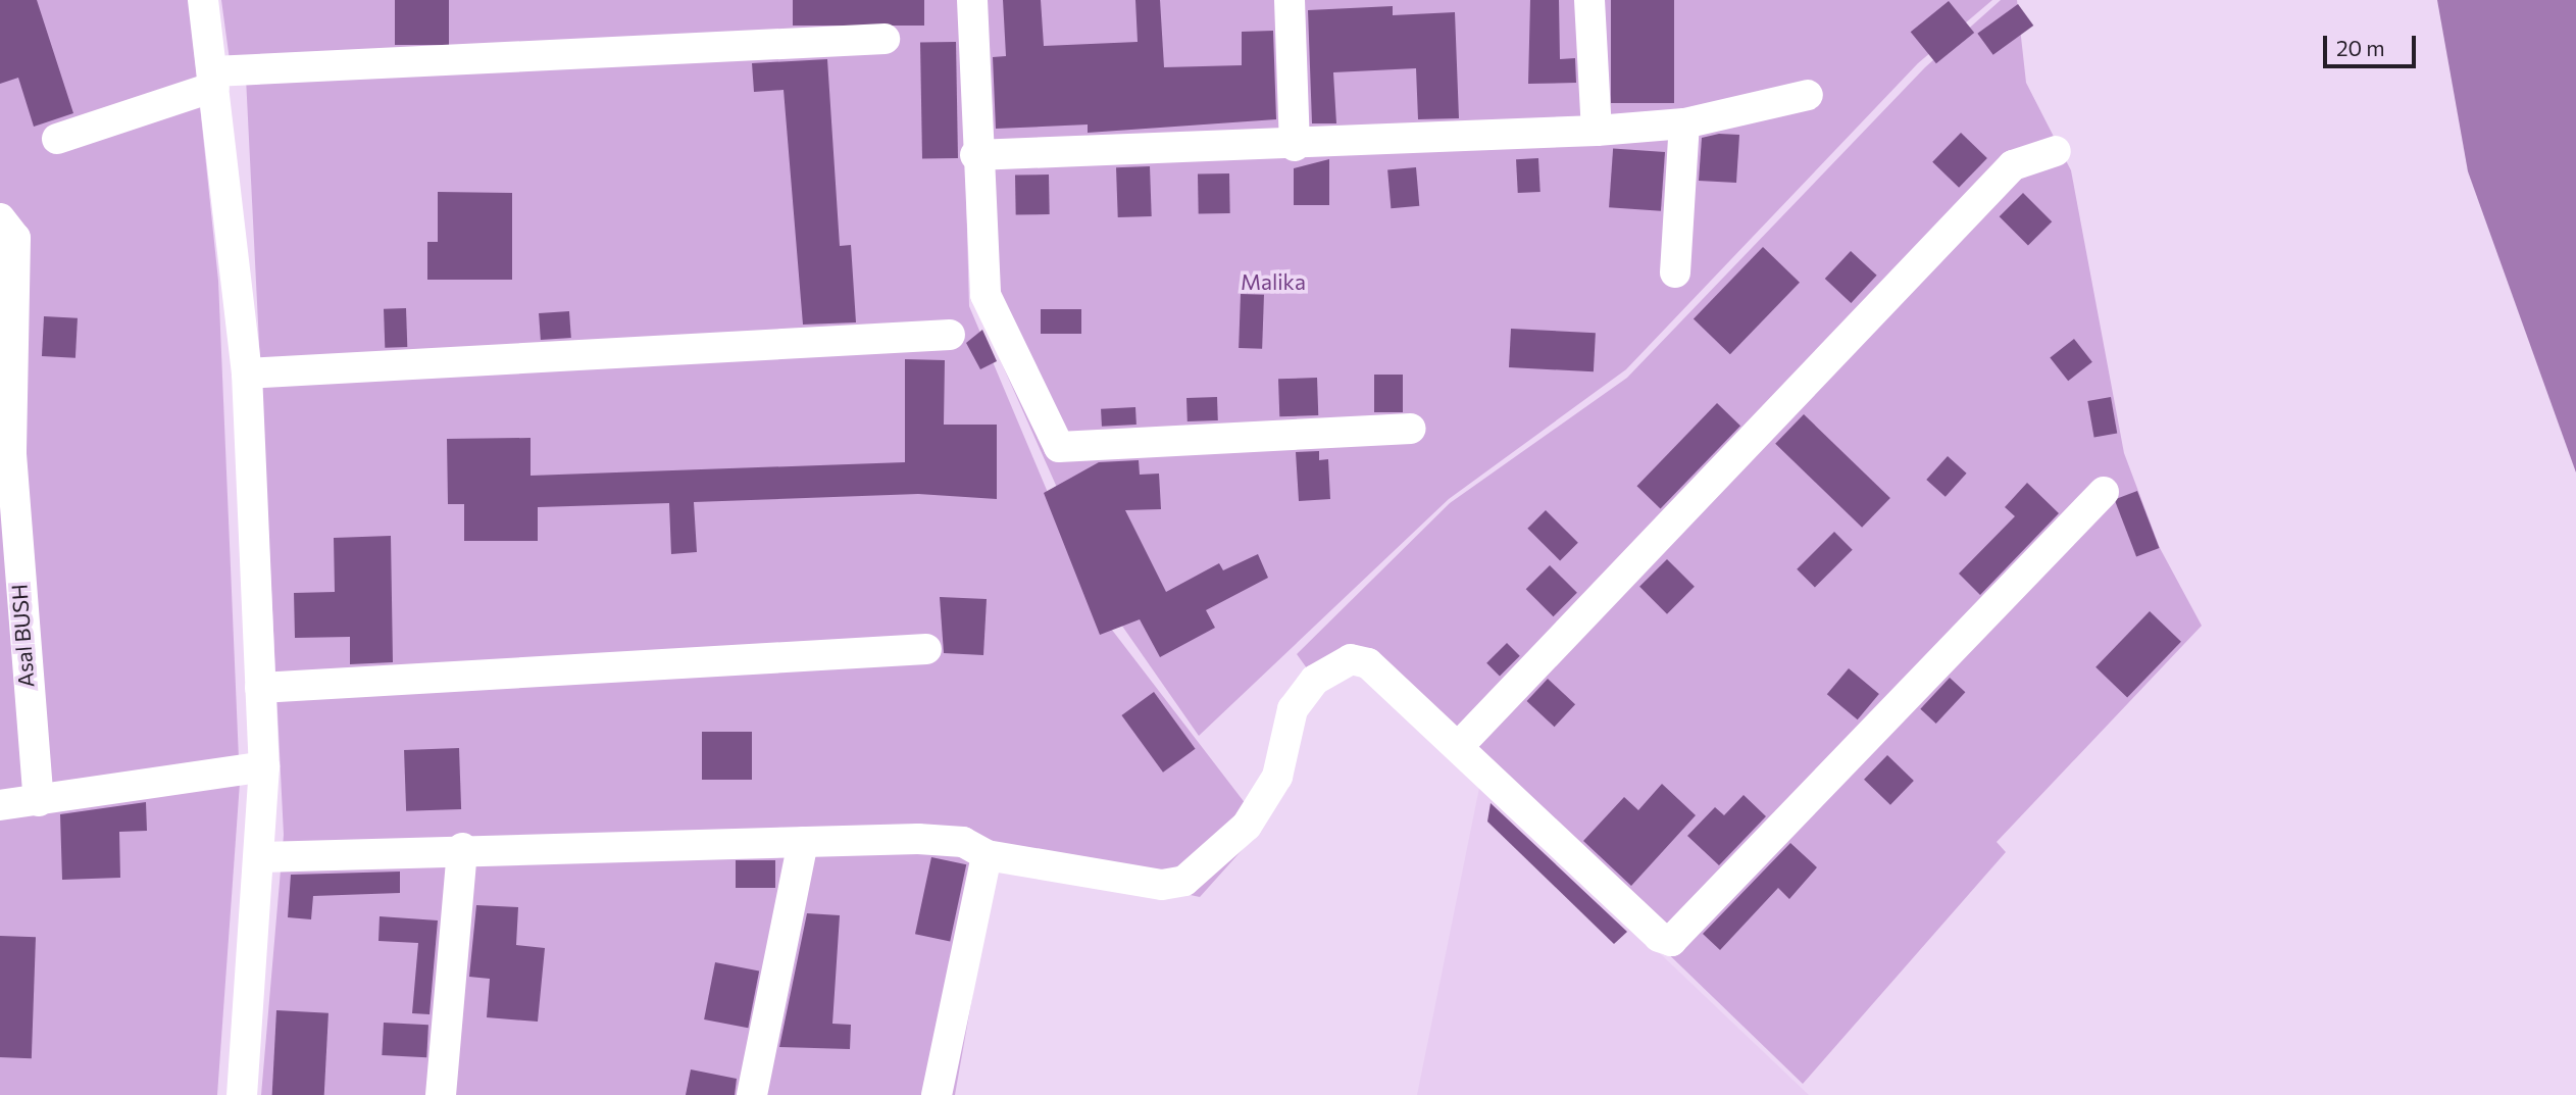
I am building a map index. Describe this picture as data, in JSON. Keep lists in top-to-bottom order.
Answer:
{
  "streets": {
    "street": ["Asal BUSH"]
  },
  "parks": ["Malika"],
  "scale_bar": "20 m"
}
